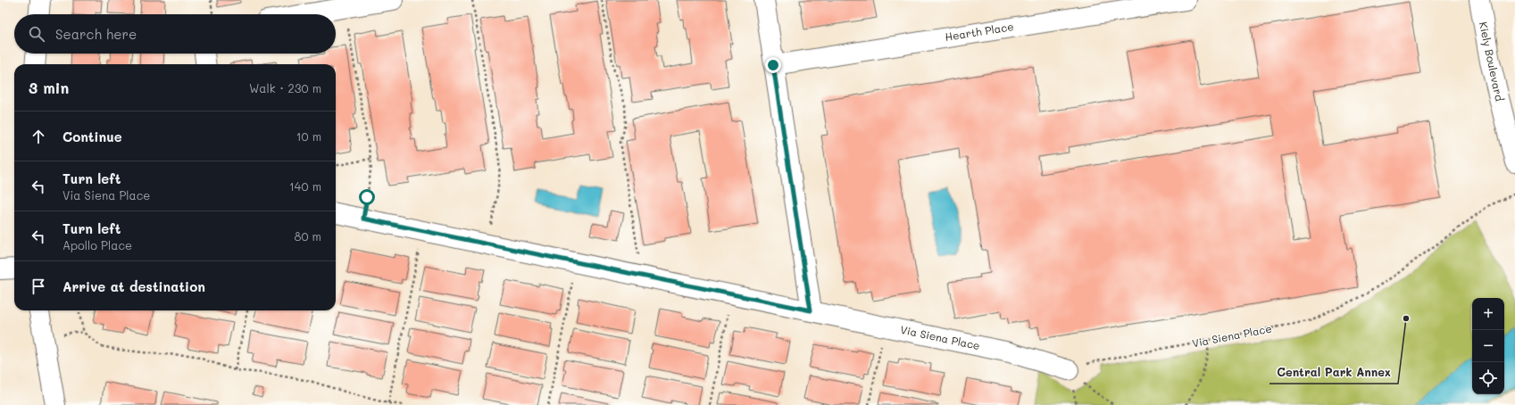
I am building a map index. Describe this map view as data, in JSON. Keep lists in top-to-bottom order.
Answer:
{
  "streets": {
    "street": ["Hearth Place", "Kiely Boulevard", "Via Siena Place"]
  },
  "places": ["Central Park Annex"],
  "page": {
    "search": "Search here",
    "heading": ["3 min", "Walk · 230 m"],
    "list": [
      ["Continue", "10 m"],
      ["Turn left", "Via Siena Place", "140 m"],
      ["Turn left", "Apollo Place", "80 m"],
      "Arrive at destination"
    ],
    "map_buttons": ["+", "−"]
  }
}
